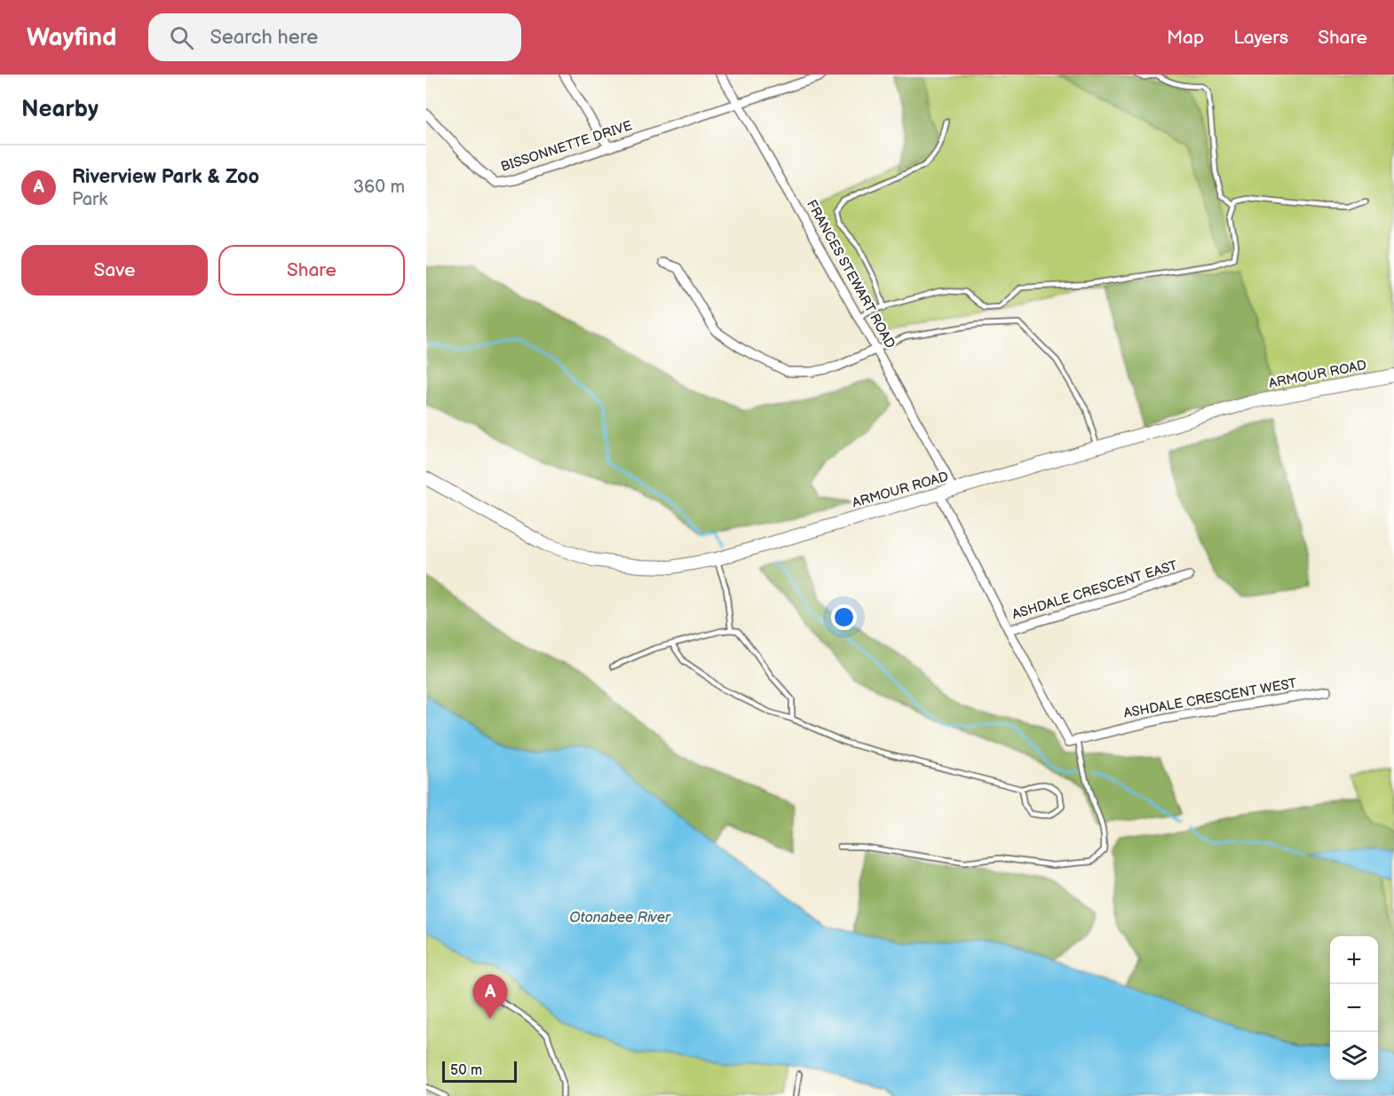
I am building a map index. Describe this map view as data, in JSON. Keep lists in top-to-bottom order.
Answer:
{
  "streets": {
    "main road": ["ARMOUR ROAD"],
    "street": [
      "BISSONNETTE DRIVE",
      "FRANCES STEWART ROAD",
      "ASHDALE CRESCENT EAST",
      "ASHDALE CRESCENT WEST"
    ]
  },
  "crossings": [
    ["BISSONNETTE DRIVE", "FRANCES STEWART ROAD"],
    ["FRANCES STEWART ROAD", "ARMOUR ROAD"],
    ["ASHDALE CRESCENT EAST", "ASHDALE CRESCENT WEST"]
  ],
  "water": ["Otonabee River"],
  "scale_bar": "50 m",
  "page": {
    "header": "Wayfind",
    "search": "Search here",
    "nav": ["Map", "Layers", "Share"],
    "heading": "Nearby",
    "list": [
      {
        "mark": "A",
        "name": "Riverview Park & Zoo",
        "note": "Park",
        "value": "360 m"
      }
    ],
    "buttons": ["Save", "Share"],
    "map_buttons": ["+", "−"],
    "pins": "A",
    "scale": "50 m"
  }
}
